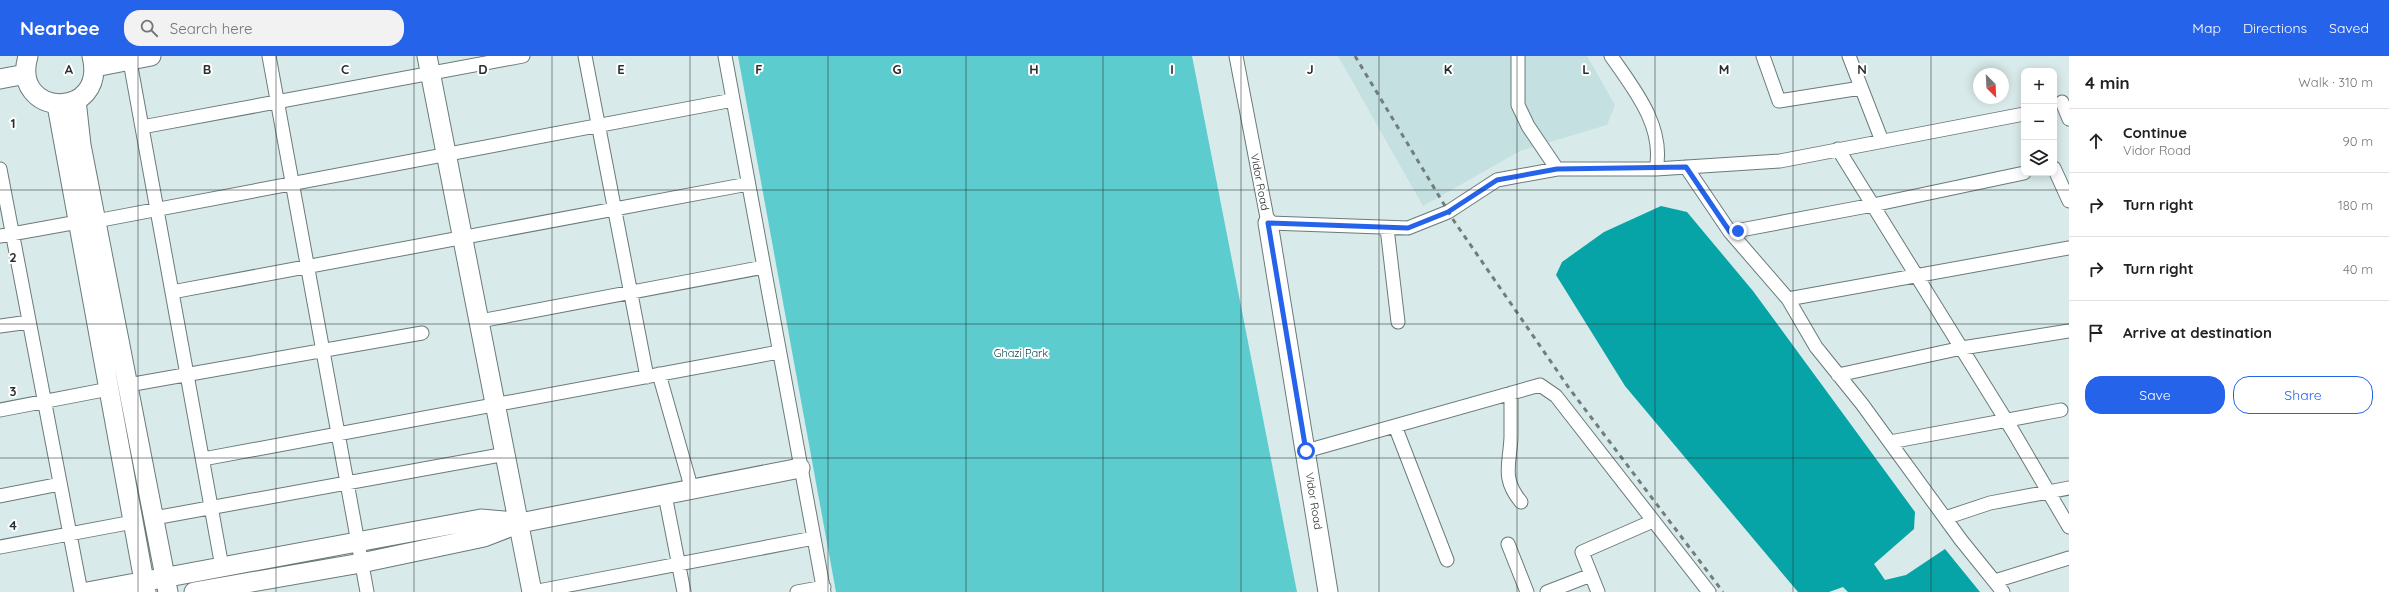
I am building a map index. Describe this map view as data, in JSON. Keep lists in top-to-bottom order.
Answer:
{
  "streets": {
    "street": ["Vidor Road"]
  },
  "parks": ["Ghazi Park"],
  "north": "bottom right",
  "page": {
    "header": "Nearbee",
    "search": "Search here",
    "nav": ["Map", "Directions", "Saved"],
    "heading": ["4 min", "Walk · 310 m"],
    "map_buttons": ["+", "−"],
    "list": [
      ["Continue", "Vidor Road", "90 m"],
      ["Turn right", "180 m"],
      ["Turn right", "40 m"],
      "Arrive at destination"
    ],
    "buttons": ["Save", "Share"]
  },
  "grid": {
    "columns": [
      "A",
      "B",
      "C",
      "D",
      "E",
      "F",
      "G",
      "H",
      "I",
      "J",
      "K",
      "L",
      "M",
      "N"
    ],
    "rows": [
      "1",
      "2",
      "3",
      "4"
    ]
  }
}
